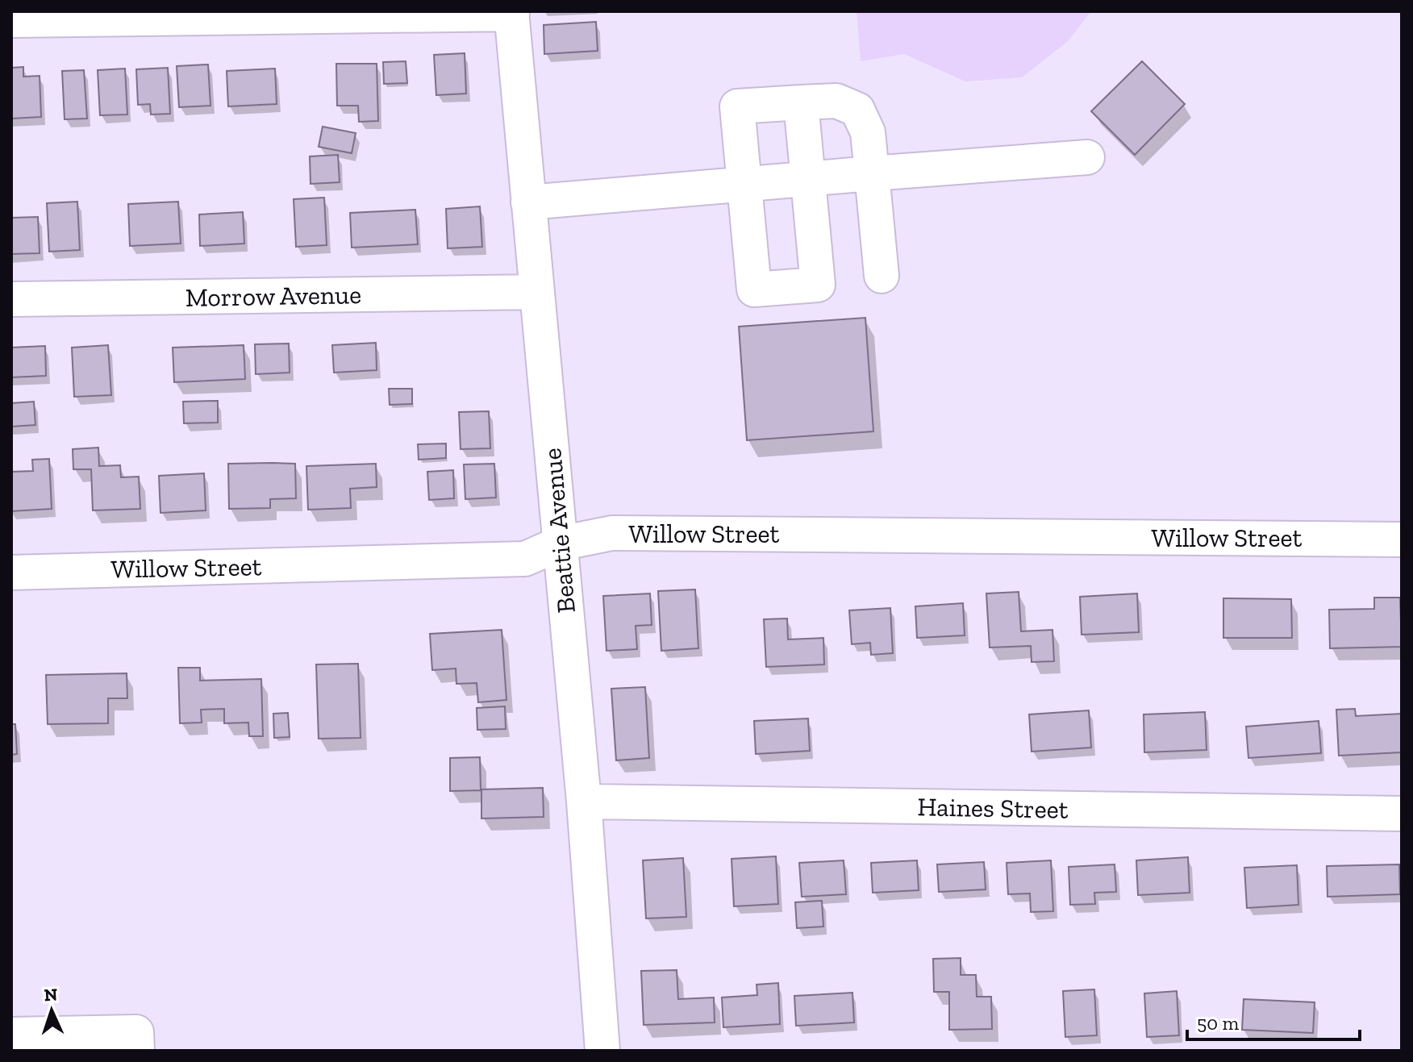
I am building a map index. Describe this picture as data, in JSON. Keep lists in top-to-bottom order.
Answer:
{
  "streets": {
    "street": [
      "Morrow Avenue",
      "Beattie Avenue",
      "Willow Street",
      "Haines Street"
    ]
  },
  "crossings": [
    ["Morrow Avenue", "Beattie Avenue"],
    ["Beattie Avenue", "Willow Street"],
    ["Beattie Avenue", "Haines Street"]
  ],
  "scale_bar": "50 m",
  "north": "top"
}
